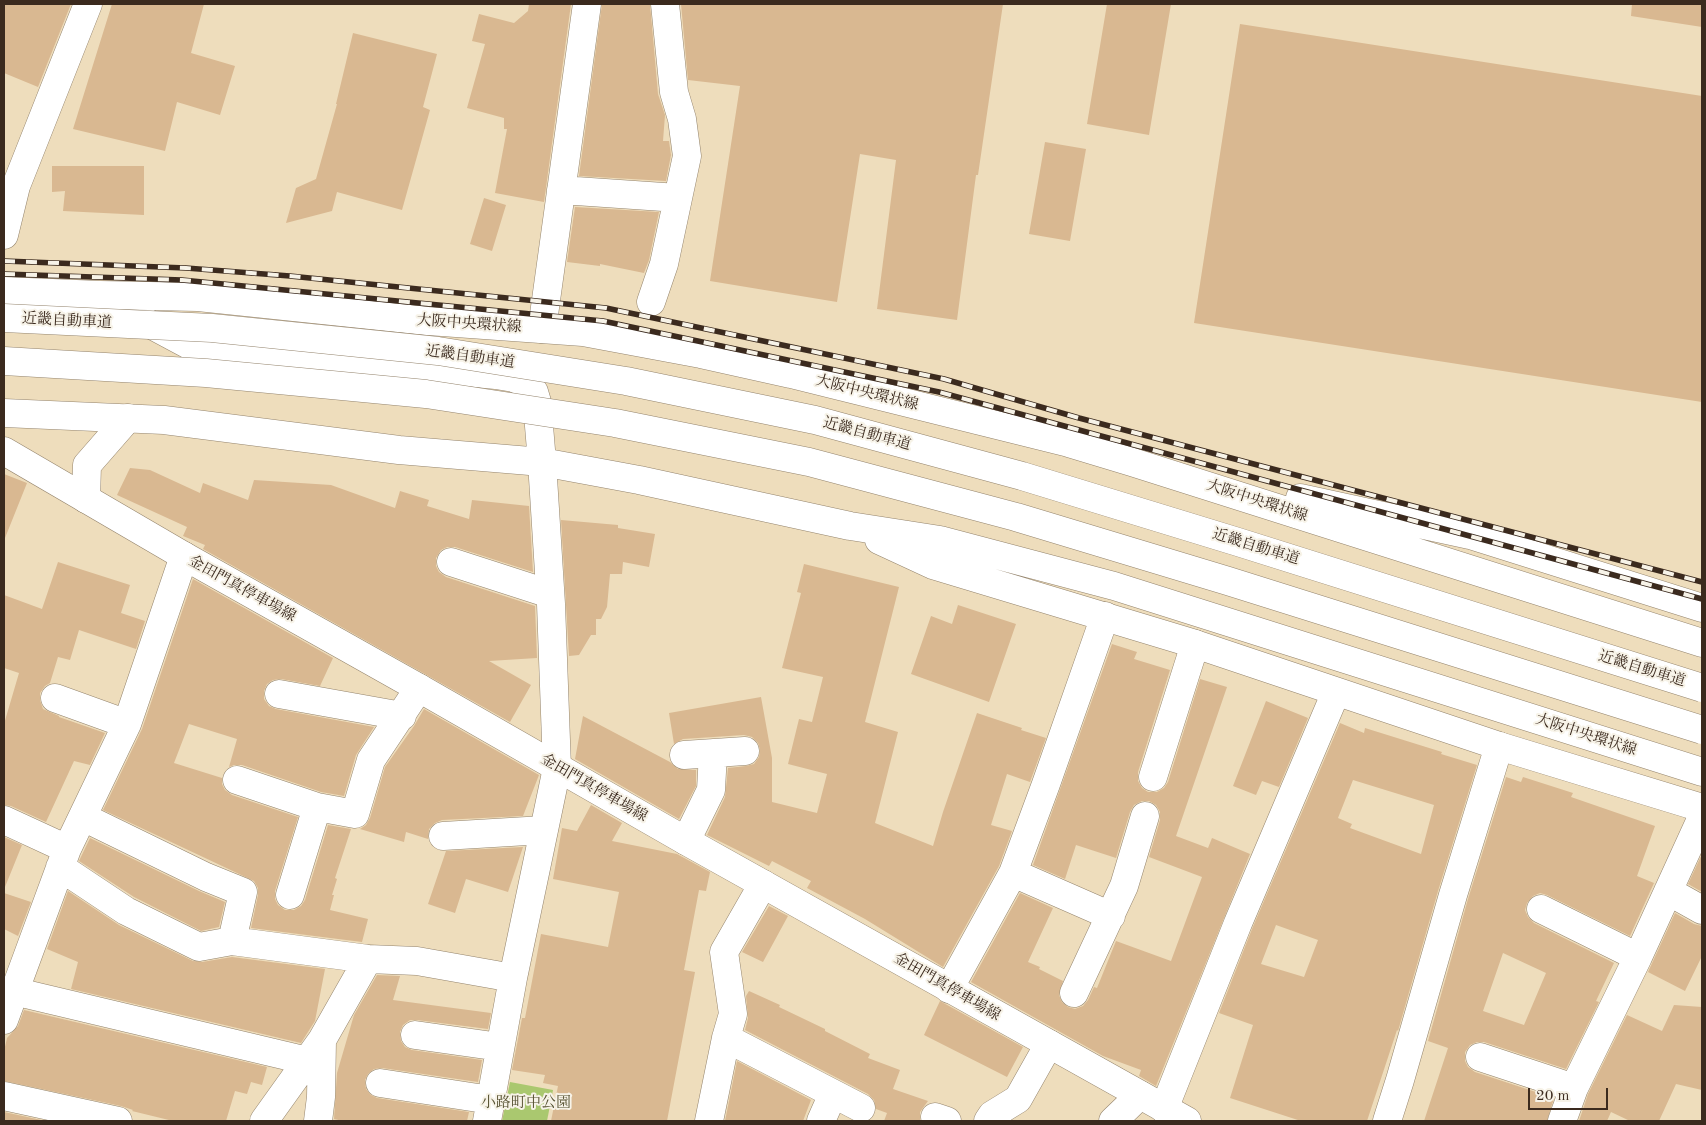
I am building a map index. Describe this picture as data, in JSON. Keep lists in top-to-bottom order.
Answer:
{
  "streets": {
    "main road": ["近畿自動車道", "大阪中央環状線", "金田門真停車場線"]
  },
  "parks": ["小路町中公園"],
  "scale_bar": "20 m"
}
